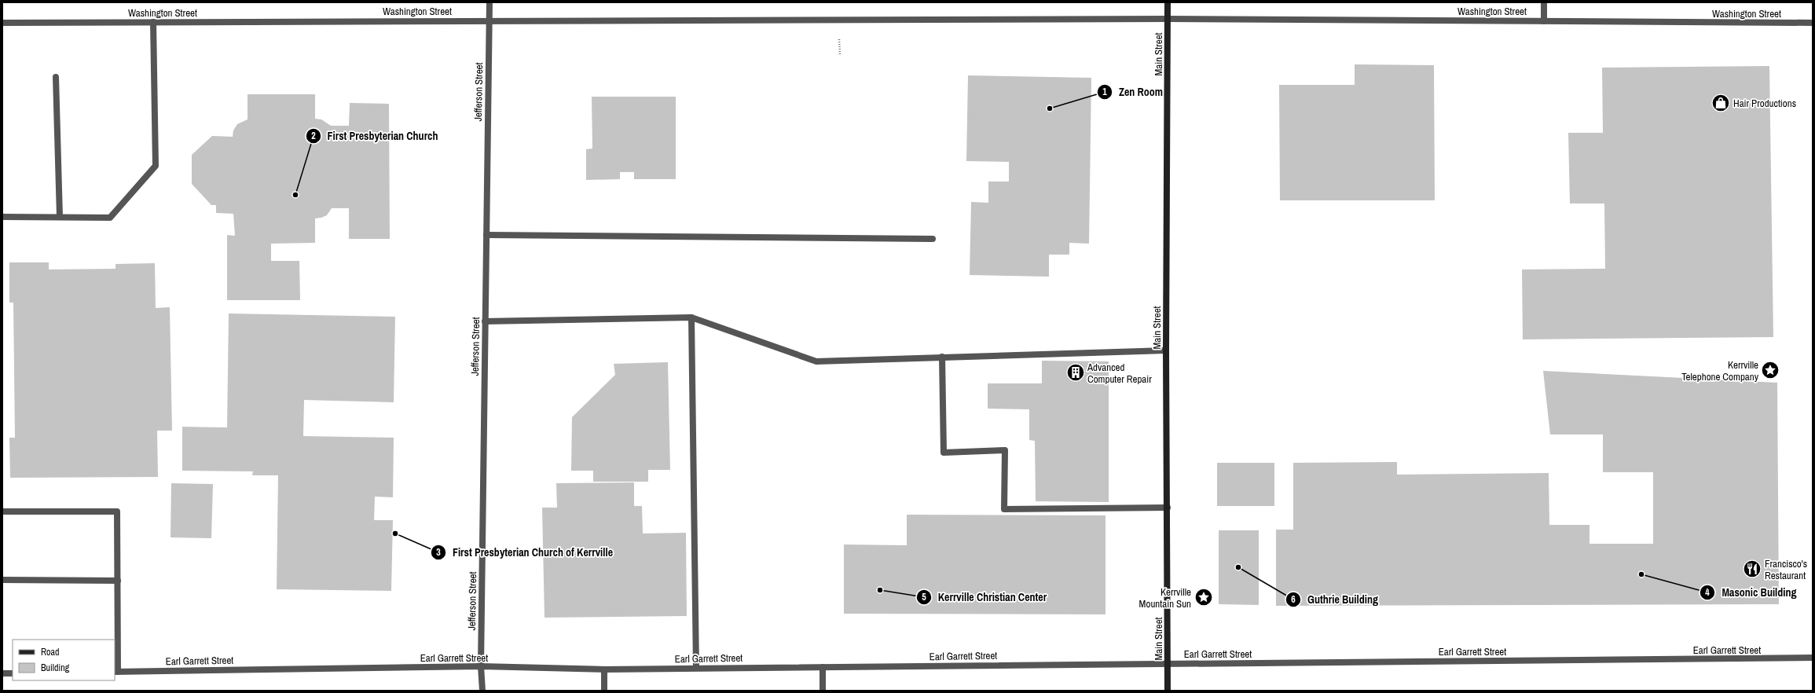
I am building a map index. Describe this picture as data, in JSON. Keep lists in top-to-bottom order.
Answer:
{
  "streets": {
    "main road": ["Main Street"],
    "street": ["Washington Street", "Jefferson Street", "Earl Garrett Street"]
  },
  "crossings": [
    ["Washington Street", "Main Street"],
    ["Washington Street", "Jefferson Street"],
    ["Main Street", "Earl Garrett Street"],
    ["Jefferson Street", "Earl Garrett Street"]
  ],
  "places": {
    "shop": ["Hair Productions"],
    "other": [
      "Zen Room",
      "First Presbyterian Church",
      "First Presbyterian Church of Kerrville",
      "Guthrie Building",
      "Masonic Building",
      "Kerrville Christian Center"
    ],
    "place": ["Kerrville Telephone Company", "Kerrville Mountain Sun"],
    "building": ["Advanced Computer Repair"],
    "restaurant": ["Francisco's Restaurant"]
  },
  "legend": ["Road", "Building"]
}
